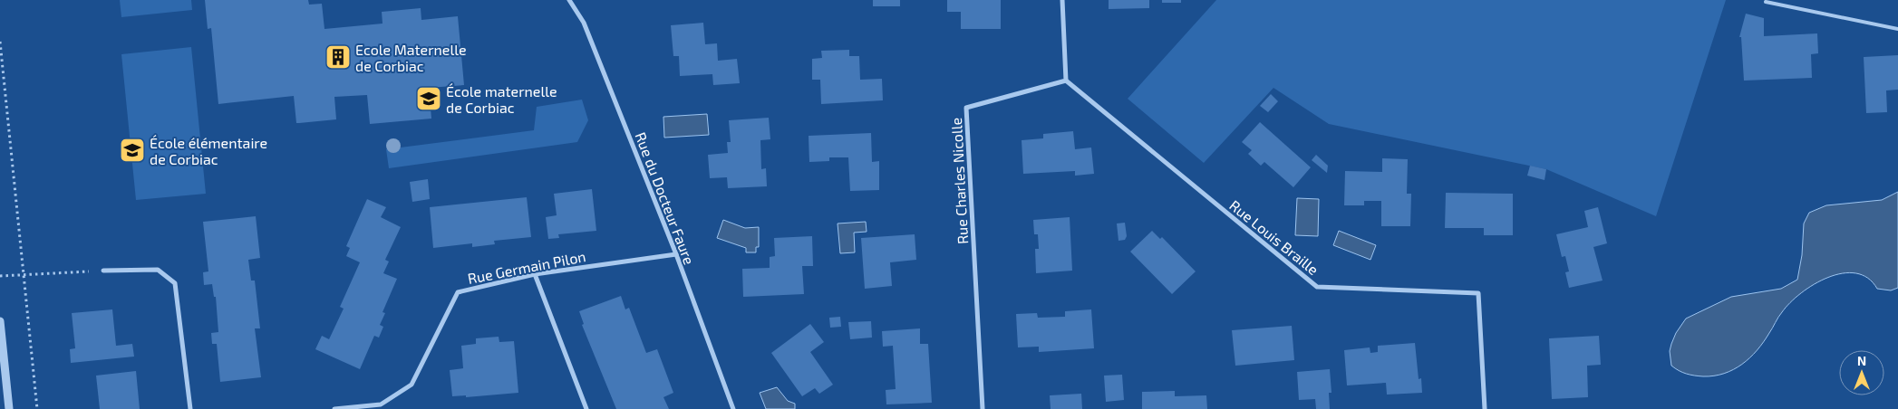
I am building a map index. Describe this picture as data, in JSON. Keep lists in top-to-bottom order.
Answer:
{
  "streets": {
    "street": [
      "Rue Charles Nicolle",
      "Rue du Docteur Faure",
      "Rue Louis Braille",
      "Rue Germain Pilon"
    ]
  },
  "crossings": [
    ["Rue Charles Nicolle", "Rue Louis Braille"],
    ["Rue du Docteur Faure", "Rue Germain Pilon"]
  ],
  "places": {
    "building": ["Ecole Maternelle de Corbiac"],
    "school or university": ["École maternelle de Corbiac", "École élémentaire de Corbiac"]
  },
  "north": "top"
}
